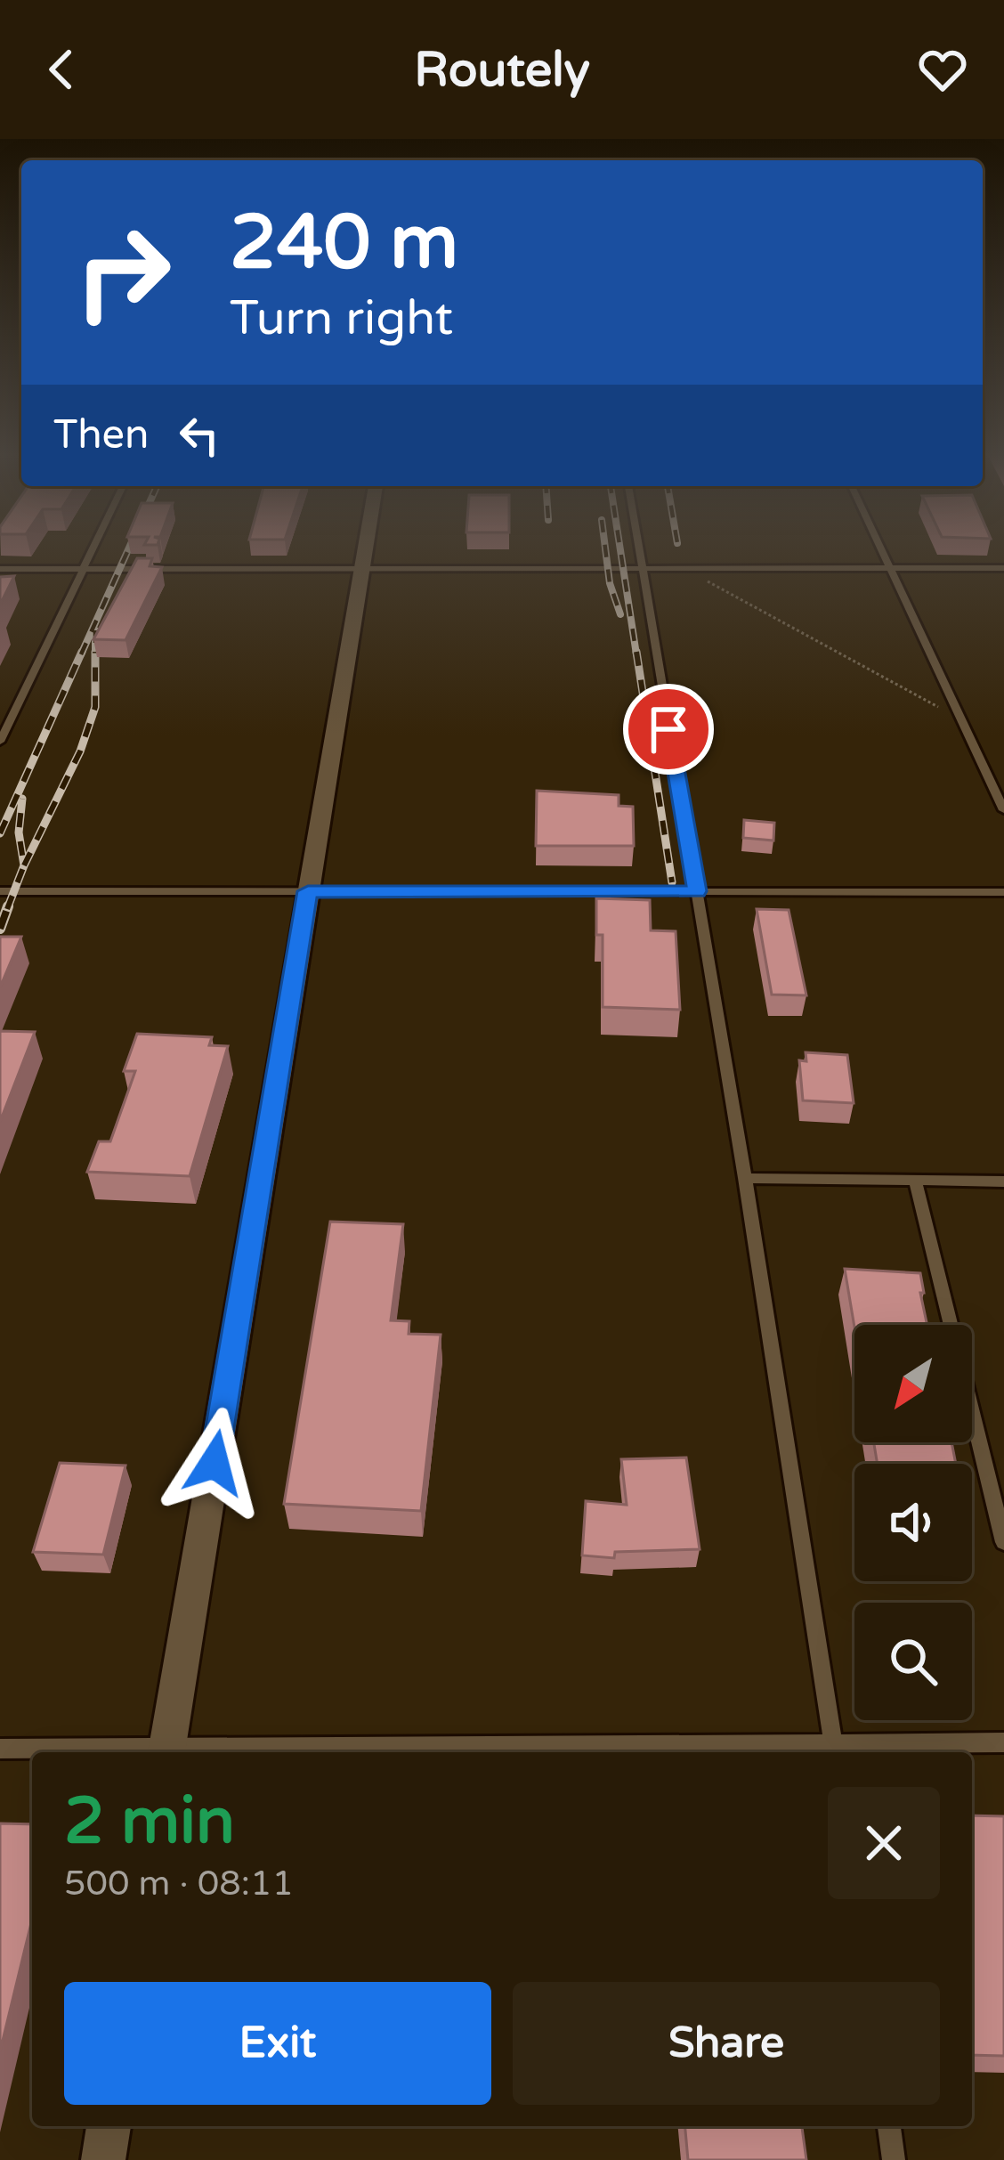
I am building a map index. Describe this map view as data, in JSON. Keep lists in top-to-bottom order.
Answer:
{
  "north": "bottom left",
  "page": {
    "header": "Routely",
    "turn": ["240 m", "Turn right"],
    "then": "Then",
    "heading": ["2 min", "500 m · 08:11"],
    "buttons": ["Exit", "Share"]
  }
}
